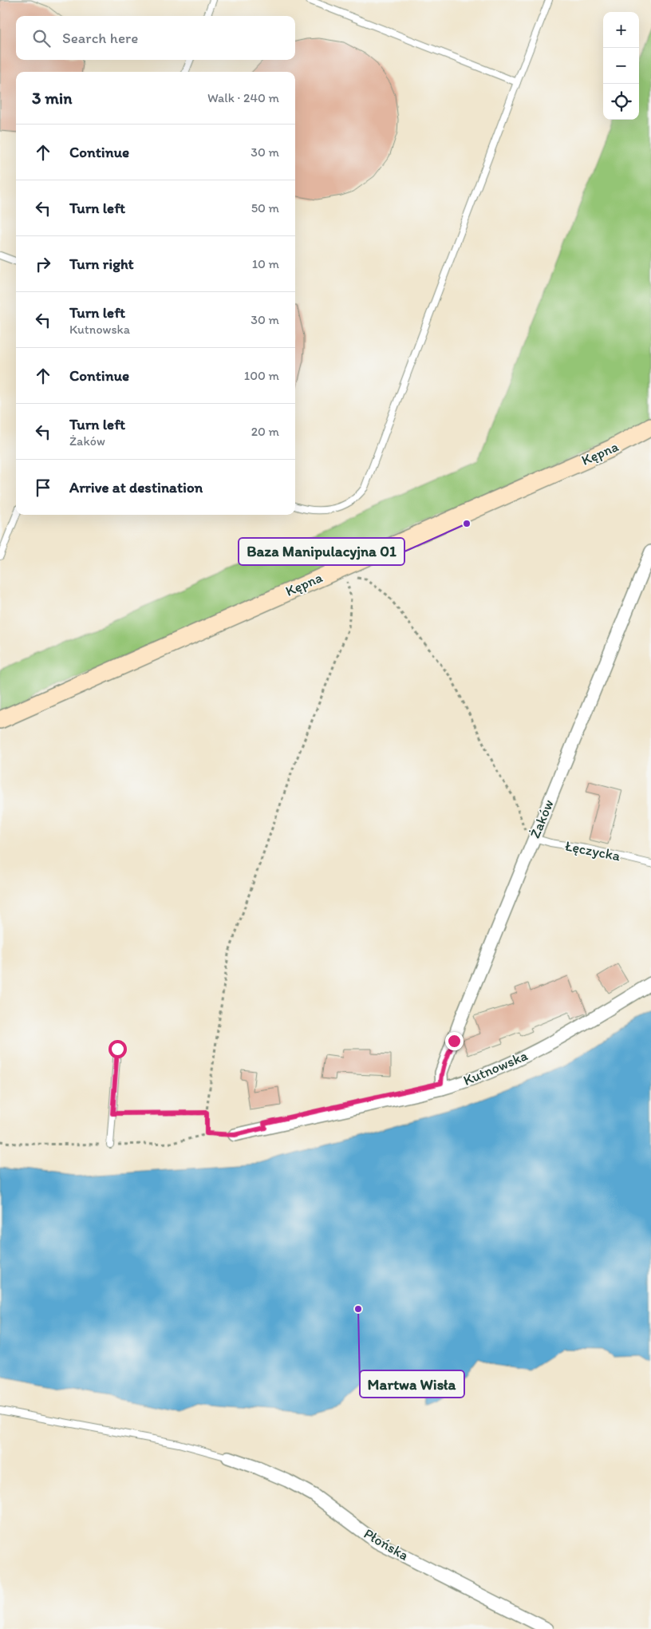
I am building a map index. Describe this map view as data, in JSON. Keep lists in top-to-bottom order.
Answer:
{
  "streets": {
    "street": [
      "Kępna",
      "Żaków",
      "Kutnowska",
      "Płońska"
    ],
    "lane": ["Łęczycka"]
  },
  "crossings": [
    ["Żaków", "Łęczycka"],
    ["Żaków", "Kutnowska"]
  ],
  "places": ["Baza Manipulacyjna 01", "Martwa Wisła"],
  "page": {
    "map_buttons": ["+", "−"],
    "search": "Search here",
    "heading": ["3 min", "Walk · 240 m"],
    "list": [
      ["Continue", "30 m"],
      ["Turn left", "50 m"],
      ["Turn right", "10 m"],
      ["Turn left", "Kutnowska", "30 m"],
      ["Continue", "100 m"],
      ["Turn left", "Żaków", "20 m"],
      "Arrive at destination"
    ]
  }
}
